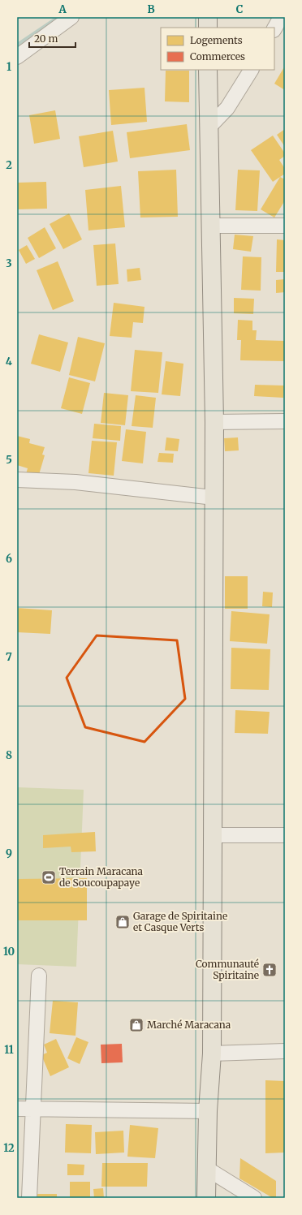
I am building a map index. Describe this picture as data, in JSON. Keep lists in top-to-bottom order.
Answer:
{
  "places": {
    "sports": ["Terrain Maracana de Soucoupapaye"],
    "shop": ["Garage de Spiritaine et Casque Verts", "Marché Maracana"],
    "church": ["Communauté Spiritaine"]
  },
  "legend": ["Logements", "Commerces"],
  "scale_bar": "20 m",
  "grid": {
    "columns": ["A", "B", "C"],
    "rows": [
      "1",
      "2",
      "3",
      "4",
      "5",
      "6",
      "7",
      "8",
      "9",
      "10",
      "11",
      "12"
    ]
  }
}
